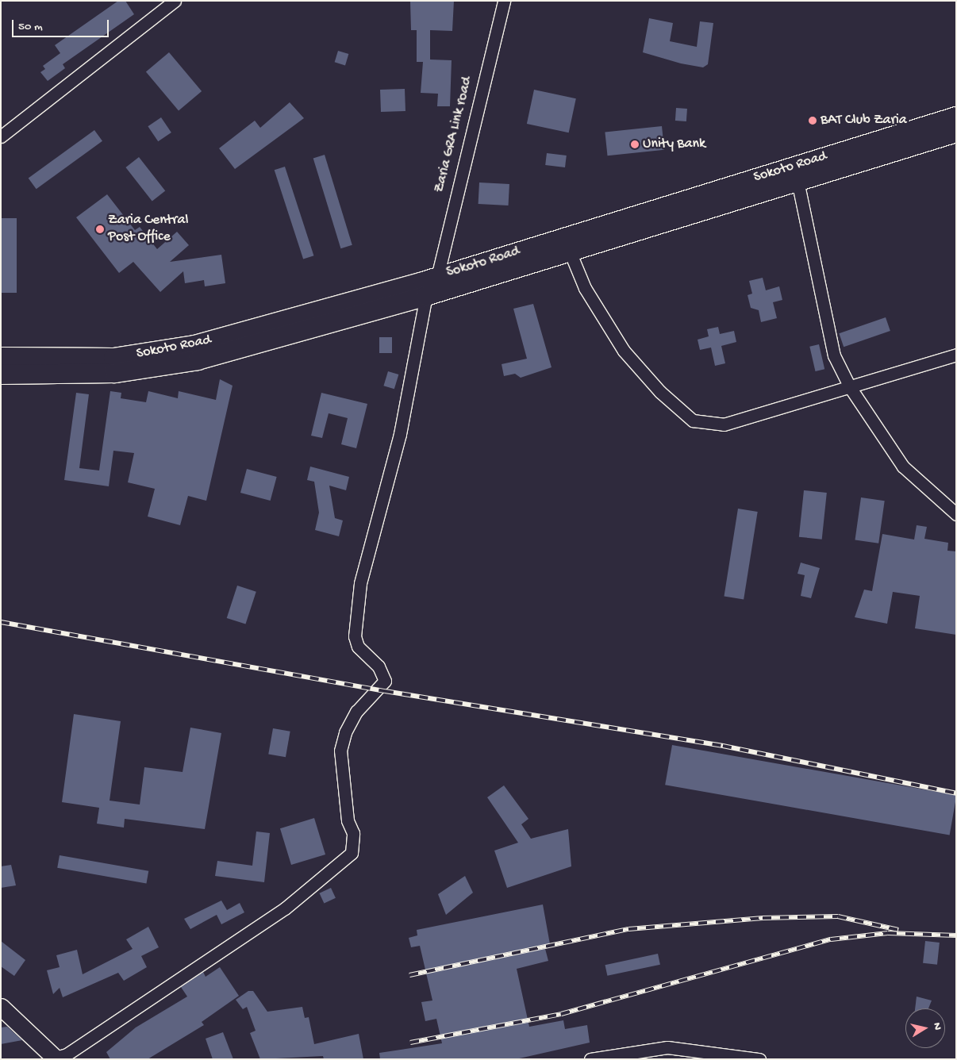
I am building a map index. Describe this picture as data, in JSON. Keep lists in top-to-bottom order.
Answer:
{
  "streets": {
    "main road": ["Sokoto Road"],
    "street": ["Zaria GRA Link road"]
  },
  "crossings": [
    ["Zaria GRA Link road", "Sokoto Road"]
  ],
  "places": ["BAT Club Zaria", "Unity Bank", "Zaria Central Post Office"],
  "scale_bar": "50 m",
  "north": "right"
}
